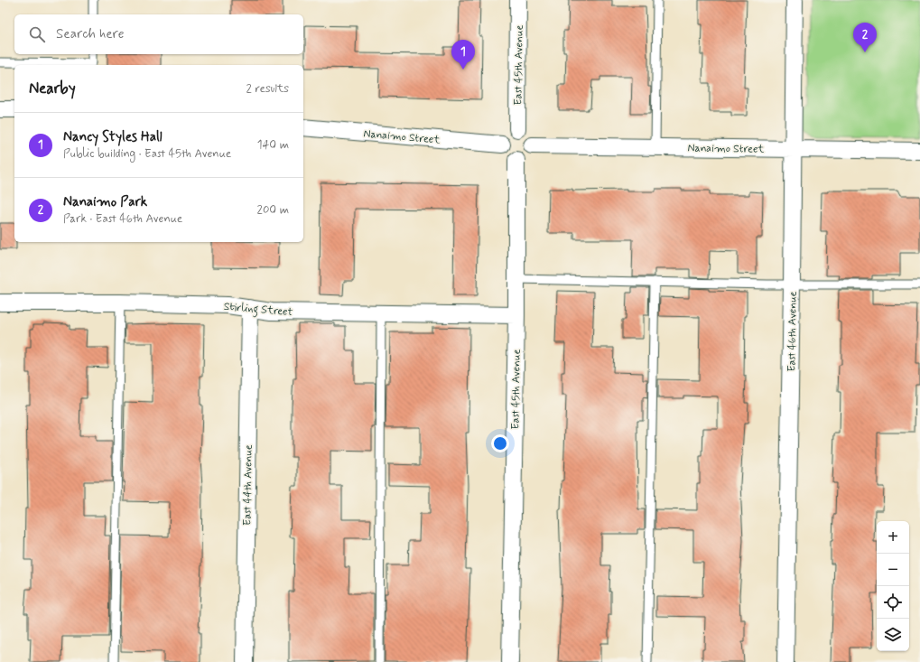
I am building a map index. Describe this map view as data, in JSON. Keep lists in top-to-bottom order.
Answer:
{
  "streets": {
    "street": [
      "East 45th Avenue",
      "Nanaimo Street",
      "Stirling Street",
      "East 46th Avenue",
      "East 44th Avenue"
    ]
  },
  "crossings": [
    ["East 45th Avenue", "Nanaimo Street"],
    ["East 45th Avenue", "Stirling Street"],
    ["Nanaimo Street", "East 46th Avenue"],
    ["Stirling Street", "East 44th Avenue"]
  ],
  "page": {
    "search": "Search here",
    "pins": ["2", "1"],
    "heading": ["Nearby", "2 results"],
    "list": [
      {
        "mark": "1",
        "name": "Nancy Styles Hall",
        "note": "Public building · East 45th Avenue",
        "value": "140 m"
      },
      {
        "mark": "2",
        "name": "Nanaimo Park",
        "note": "Park · East 46th Avenue",
        "value": "200 m"
      }
    ],
    "map_buttons": ["+", "−"]
  }
}
